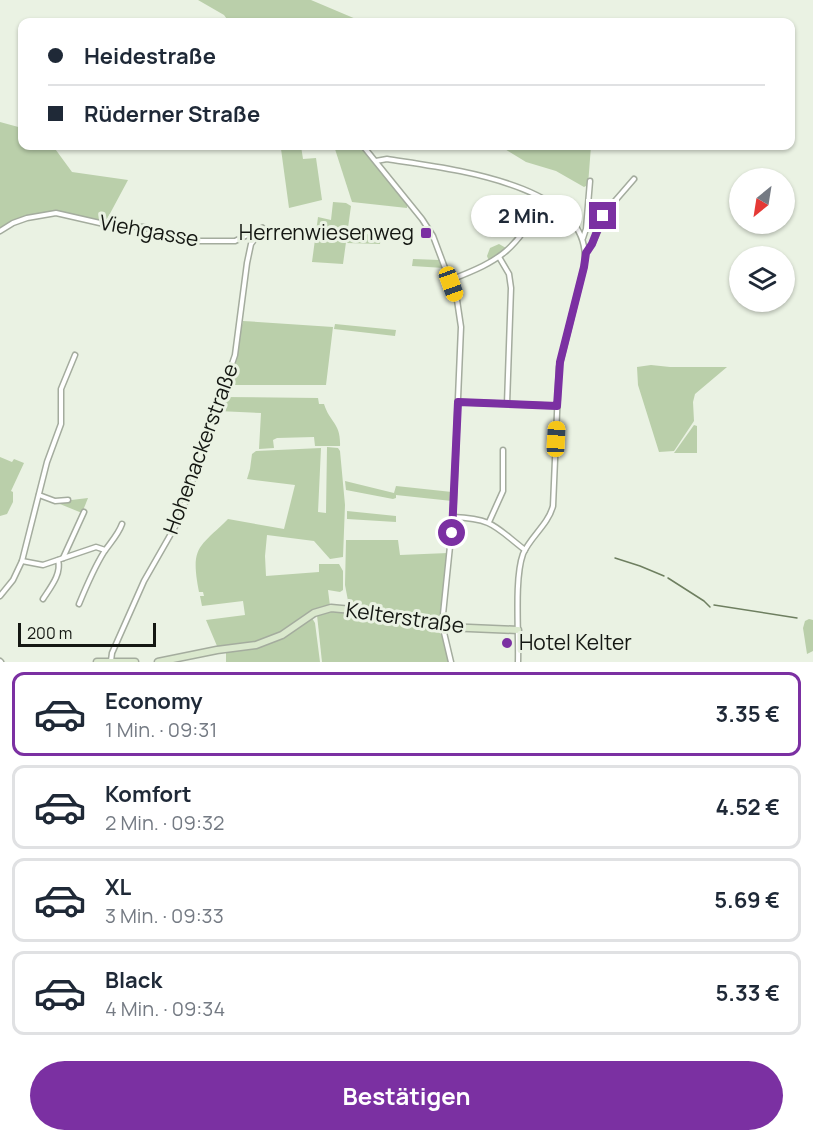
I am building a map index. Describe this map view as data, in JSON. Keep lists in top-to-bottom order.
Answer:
{
  "streets": {
    "street": ["Viehgasse", "Hohenackerstraße", "Kelterstraße"]
  },
  "crossings": [
    ["Viehgasse", "Hohenackerstraße"]
  ],
  "places": {
    "transit": ["Herrenwiesenweg"],
    "other": ["Hotel Kelter"]
  },
  "scale_bar": "200 m",
  "north": "bottom left",
  "page": {
    "banner": ["Heidestraße", "Rüderner Straße"],
    "bubble": "2 Min.",
    "scale": "200 m",
    "list": [
      {
        "name": "Economy",
        "note": "1 Min. · 09:31",
        "value": "3.35 €"
      },
      {
        "name": "Komfort",
        "note": "2 Min. · 09:32",
        "value": "4.52 €"
      },
      {
        "name": "XL",
        "note": "3 Min. · 09:33",
        "value": "5.69 €"
      },
      {
        "name": "Black",
        "note": "4 Min. · 09:34",
        "value": "5.33 €"
      }
    ],
    "buttons": "Bestätigen"
  }
}
